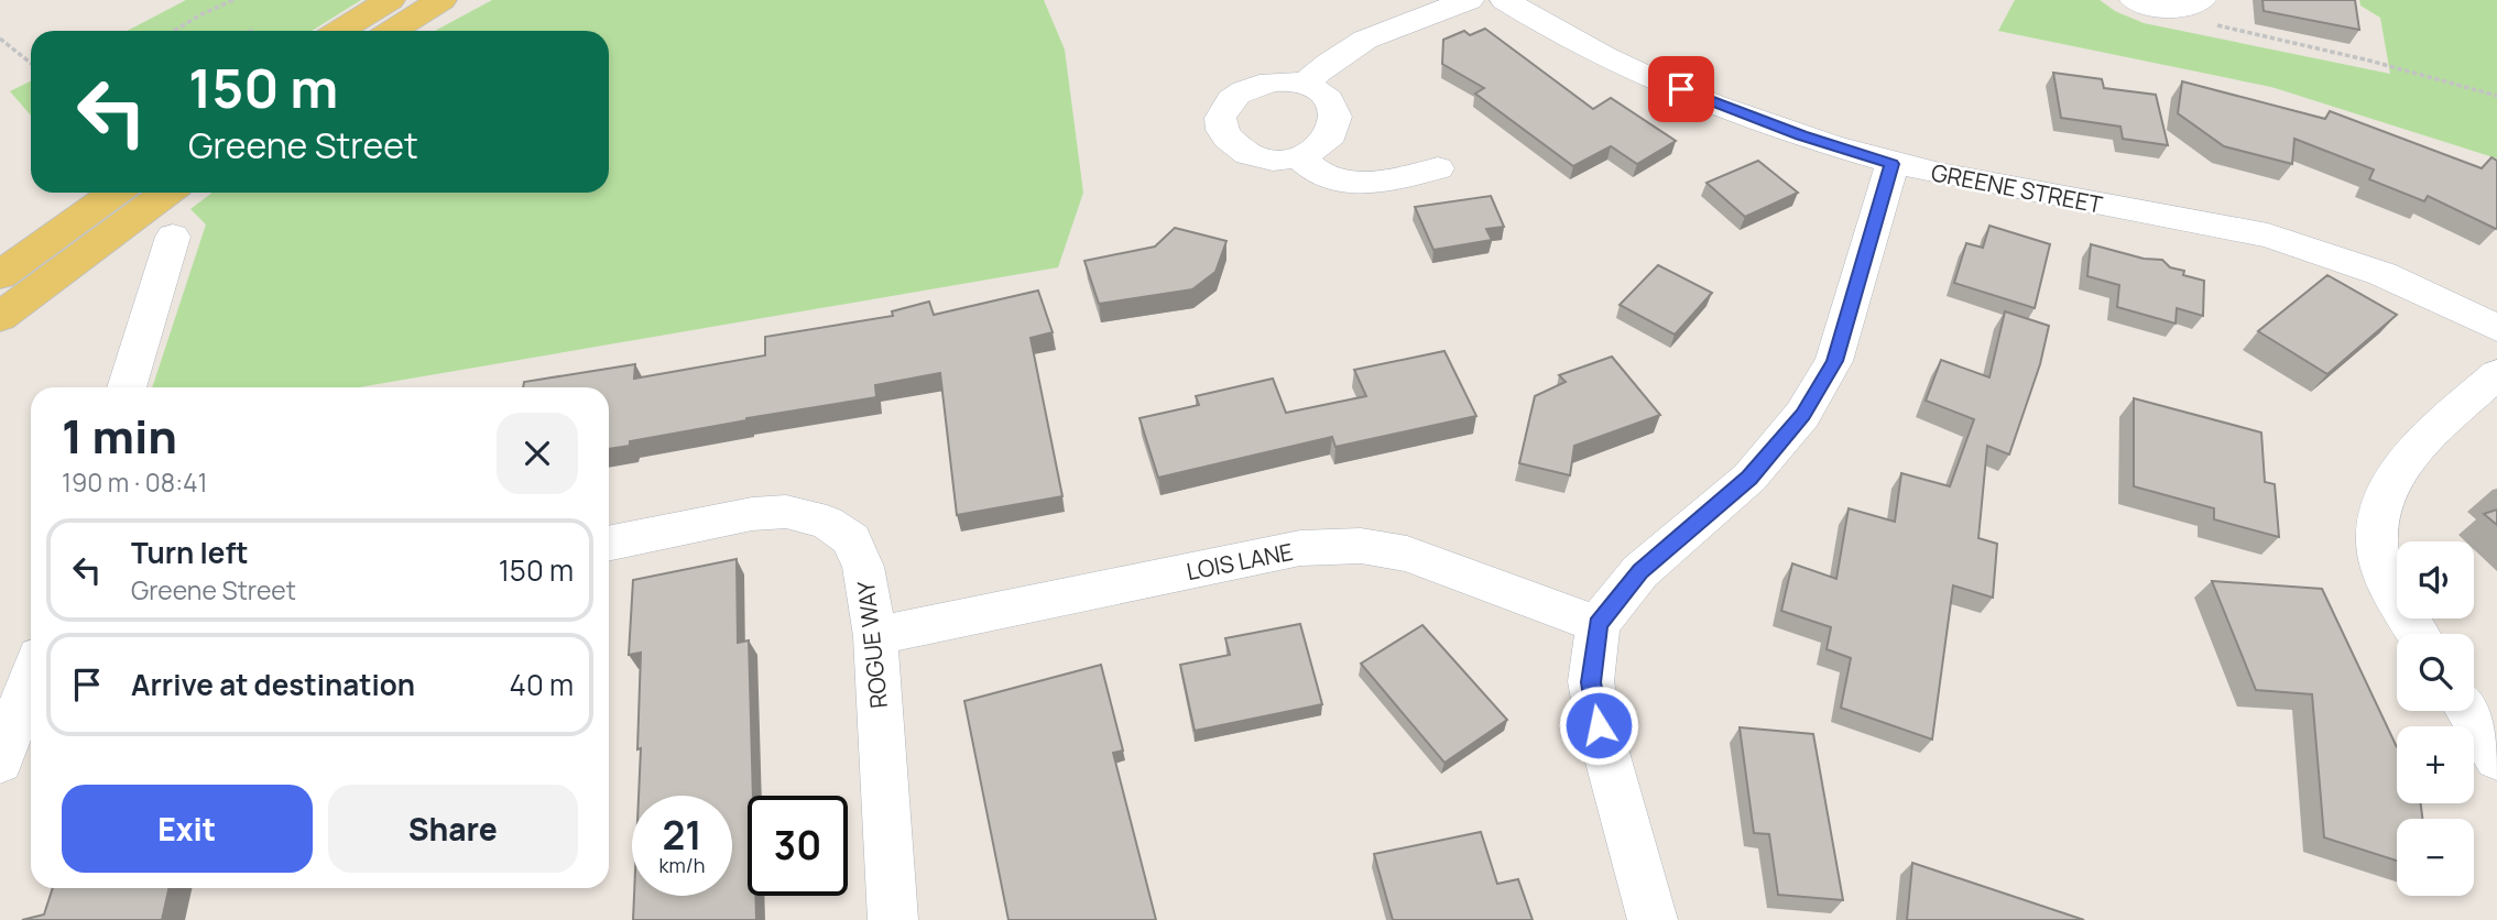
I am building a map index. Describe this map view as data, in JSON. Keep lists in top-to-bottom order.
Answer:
{
  "streets": {
    "street": ["GREENE STREET", "LOIS LANE", "ROGUE WAY"]
  },
  "crossings": [
    ["LOIS LANE", "ROGUE WAY"]
  ],
  "page": {
    "turn": ["150 m", "Greene Street"],
    "heading": ["1 min", "190 m · 08:41"],
    "list": [
      {
        "name": "Turn left",
        "note": "Greene Street",
        "value": "150 m"
      },
      {
        "name": "Arrive at destination",
        "value": "40 m"
      }
    ],
    "map_buttons": ["+", "−"],
    "buttons": ["Exit", "Share"],
    "speed": "21 km/h",
    "limit": "30"
  }
}
